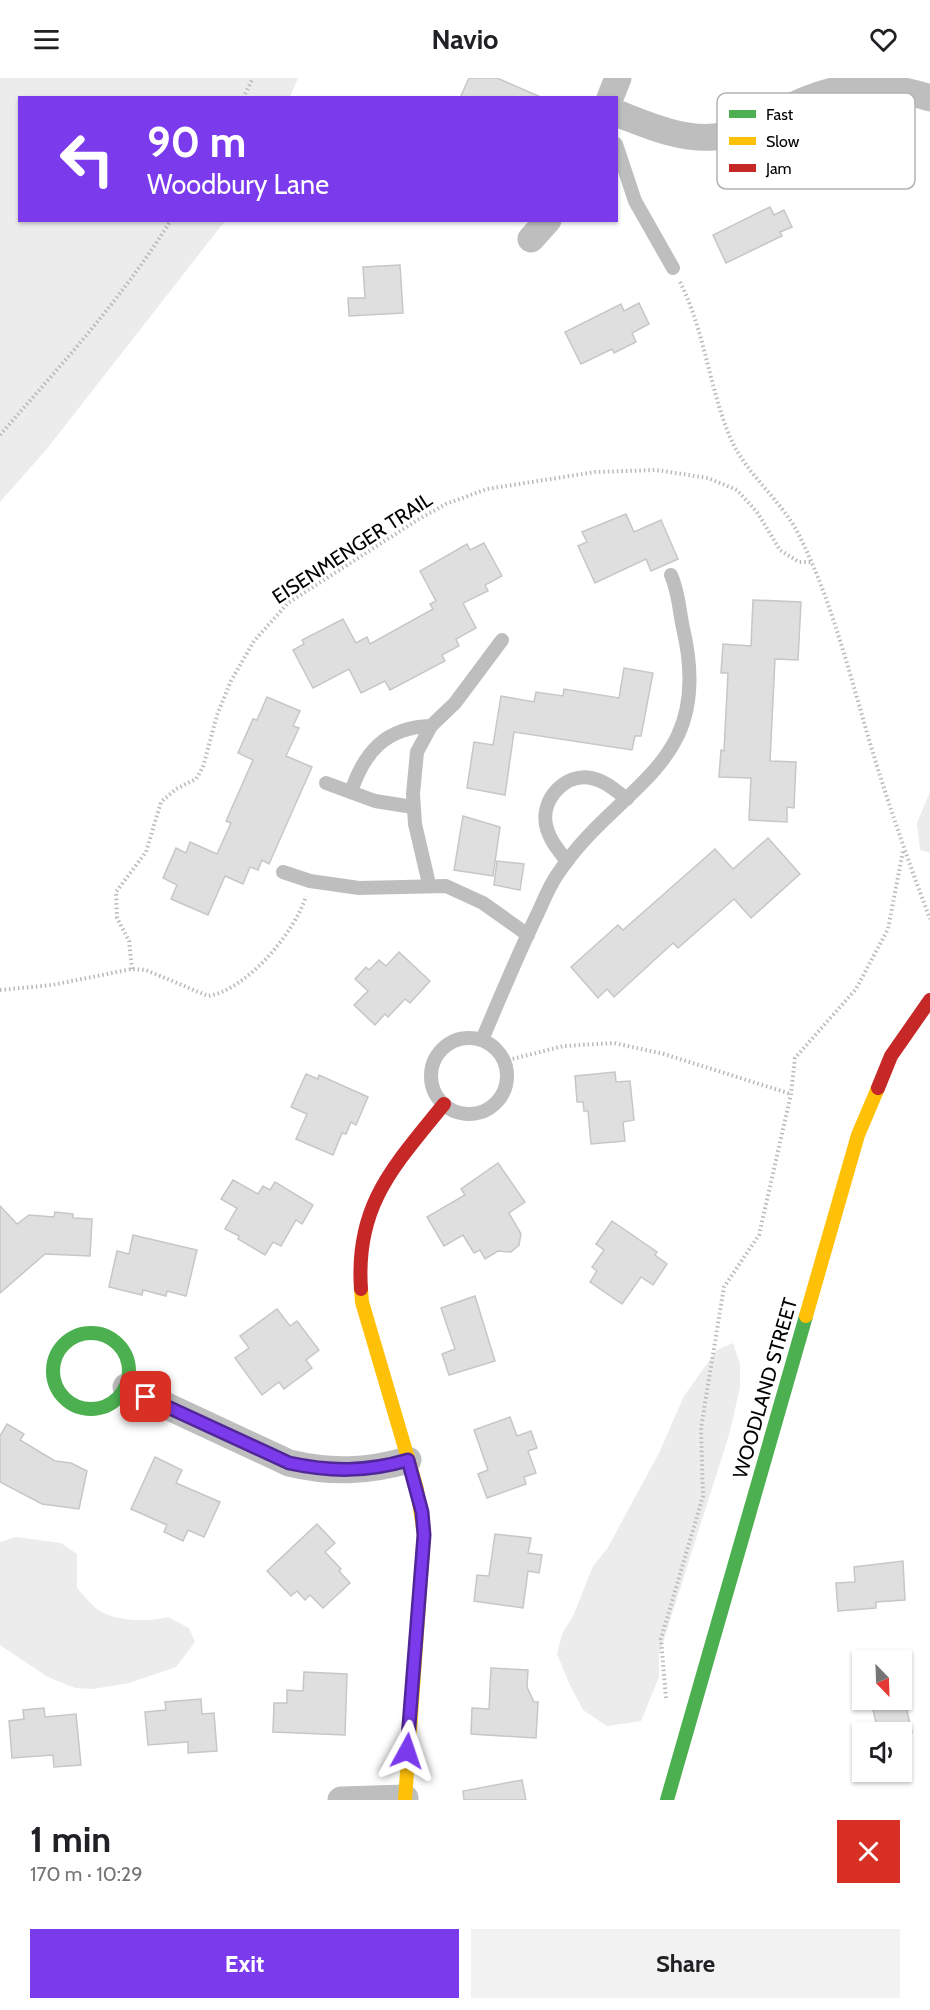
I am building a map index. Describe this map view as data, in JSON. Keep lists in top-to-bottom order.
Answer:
{
  "streets": {
    "street": ["WOODLAND STREET"],
    "path": ["EISENMENGER TRAIL"]
  },
  "legend": ["Fast", "Slow", "Jam"],
  "north": "bottom right",
  "page": {
    "header": "Navio",
    "turn": ["90 m", "Woodbury Lane"],
    "heading": ["1 min", "170 m · 10:29"],
    "buttons": ["Exit", "Share"]
  }
}
